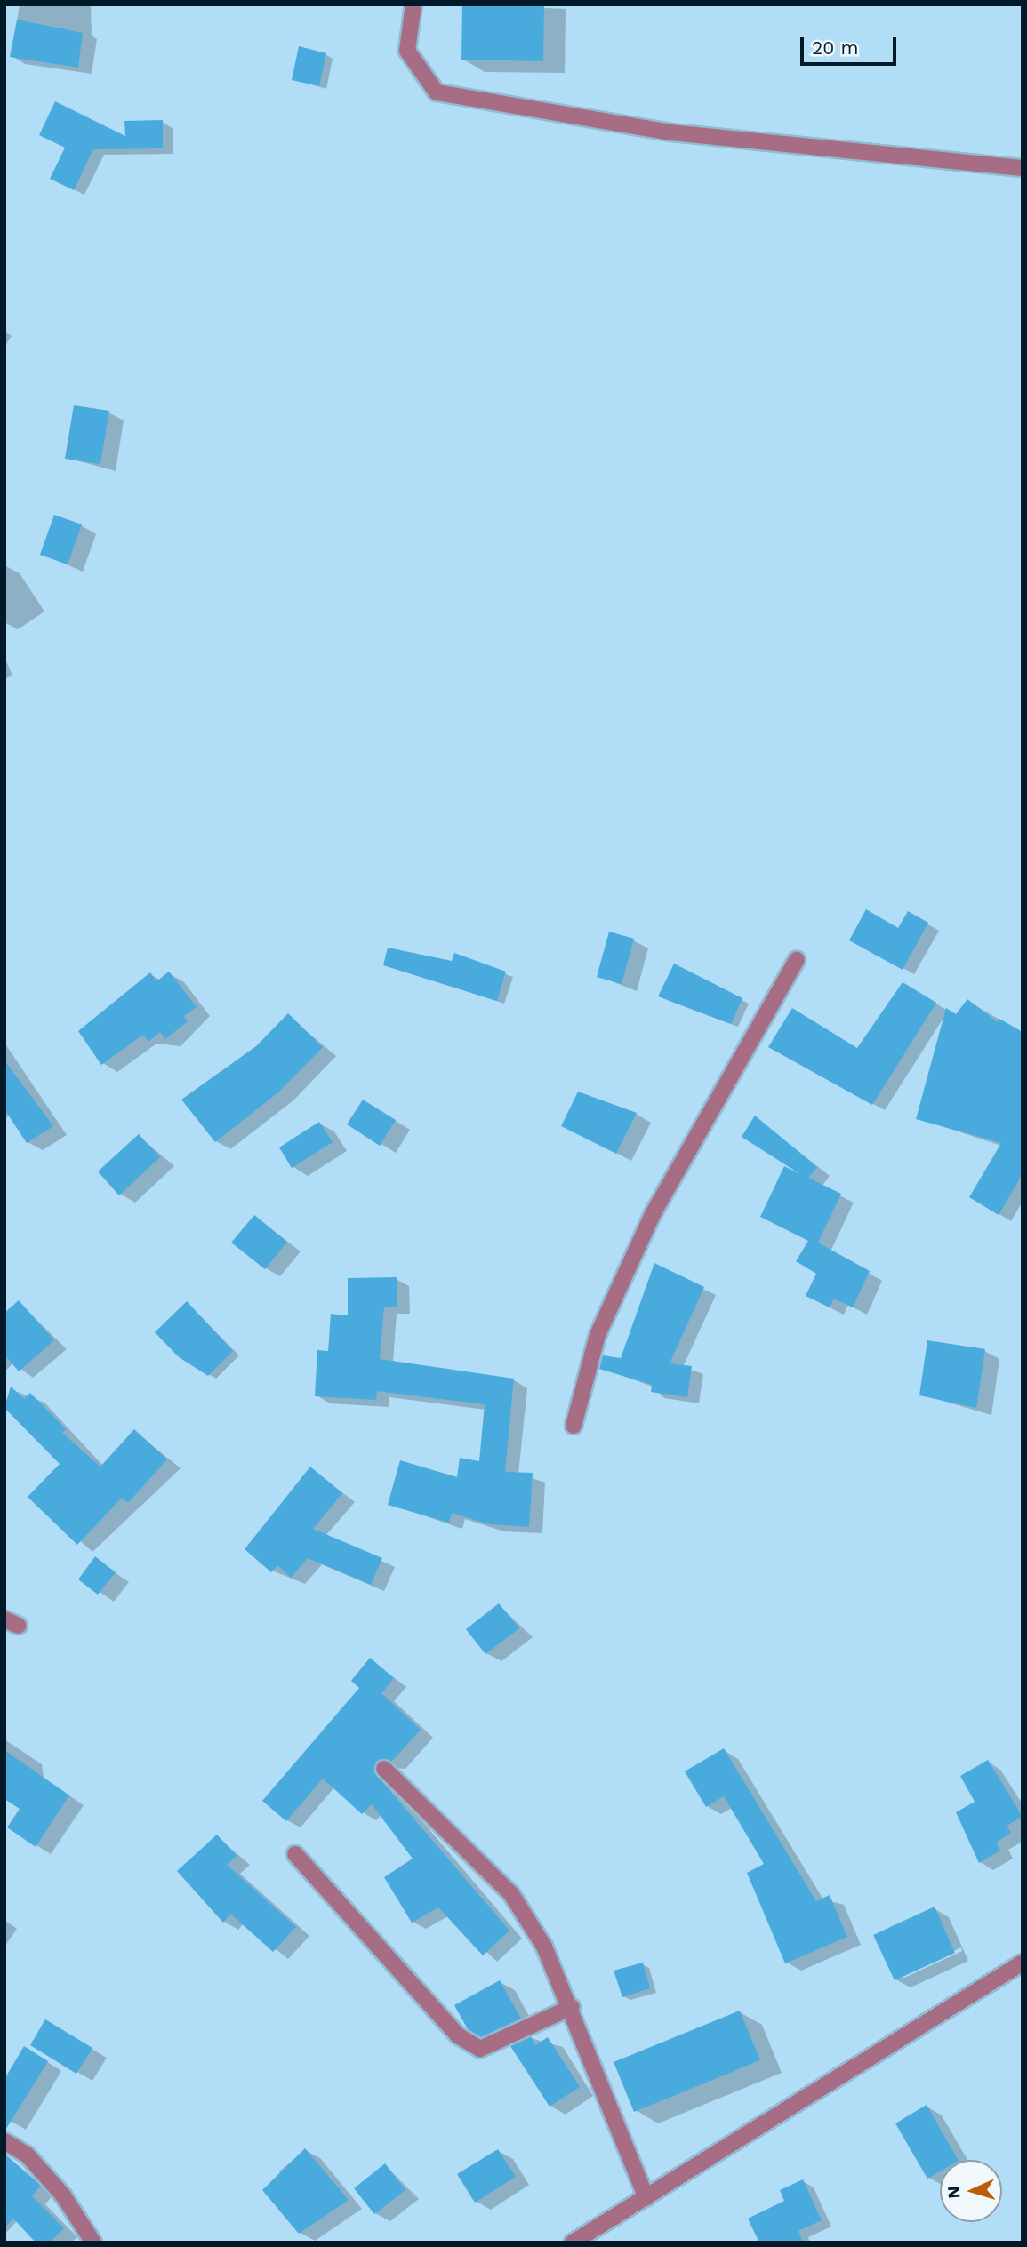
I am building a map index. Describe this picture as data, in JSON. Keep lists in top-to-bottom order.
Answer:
{
  "scale_bar": "20 m",
  "north": "left"
}
